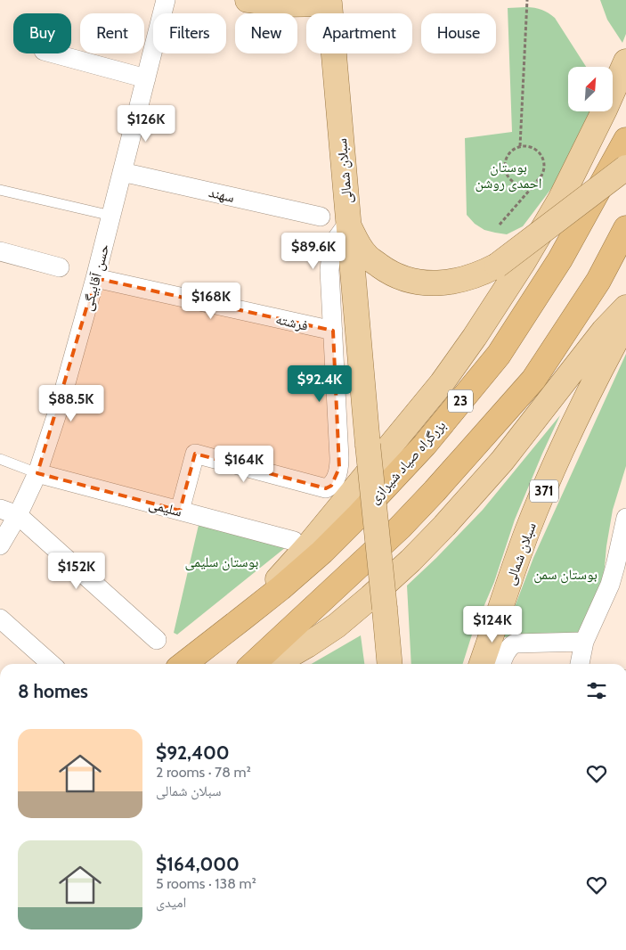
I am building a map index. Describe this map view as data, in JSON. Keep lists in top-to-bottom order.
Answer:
{
  "streets": {
    "highway": ["23", "بزرگراه صیاد شیرازی"],
    "main road": ["سبلان شمالی", "371"],
    "street": [
      "سهند",
      "حسن آقابیگی",
      "فرشته",
      "سلیمی"
    ]
  },
  "crossings": [
    ["سهند", "حسن آقابیگی"],
    ["حسن آقابیگی", "فرشته"],
    ["حسن آقابیگی", "سلیمی"]
  ],
  "parks": ["بوستان احمدی روشن", "بوستان سلیمی", "بوستان سمن"],
  "north": "top right",
  "page": {
    "chip": [
      "Buy",
      "Rent",
      "Filters",
      "New",
      "Apartment",
      "House"
    ],
    "price": [
      "$126K",
      "$89.6K",
      "$168K",
      "$92.4K",
      "$88.5K",
      "$164K",
      "$152K",
      "$124K"
    ],
    "heading": "8 homes",
    "list": [
      {
        "name": "$92,400",
        "note": "2 rooms · 78 m² · سبلان شمالی"
      },
      {
        "name": "$164,000",
        "note": "5 rooms · 138 m² · امیدی"
      }
    ]
  }
}
